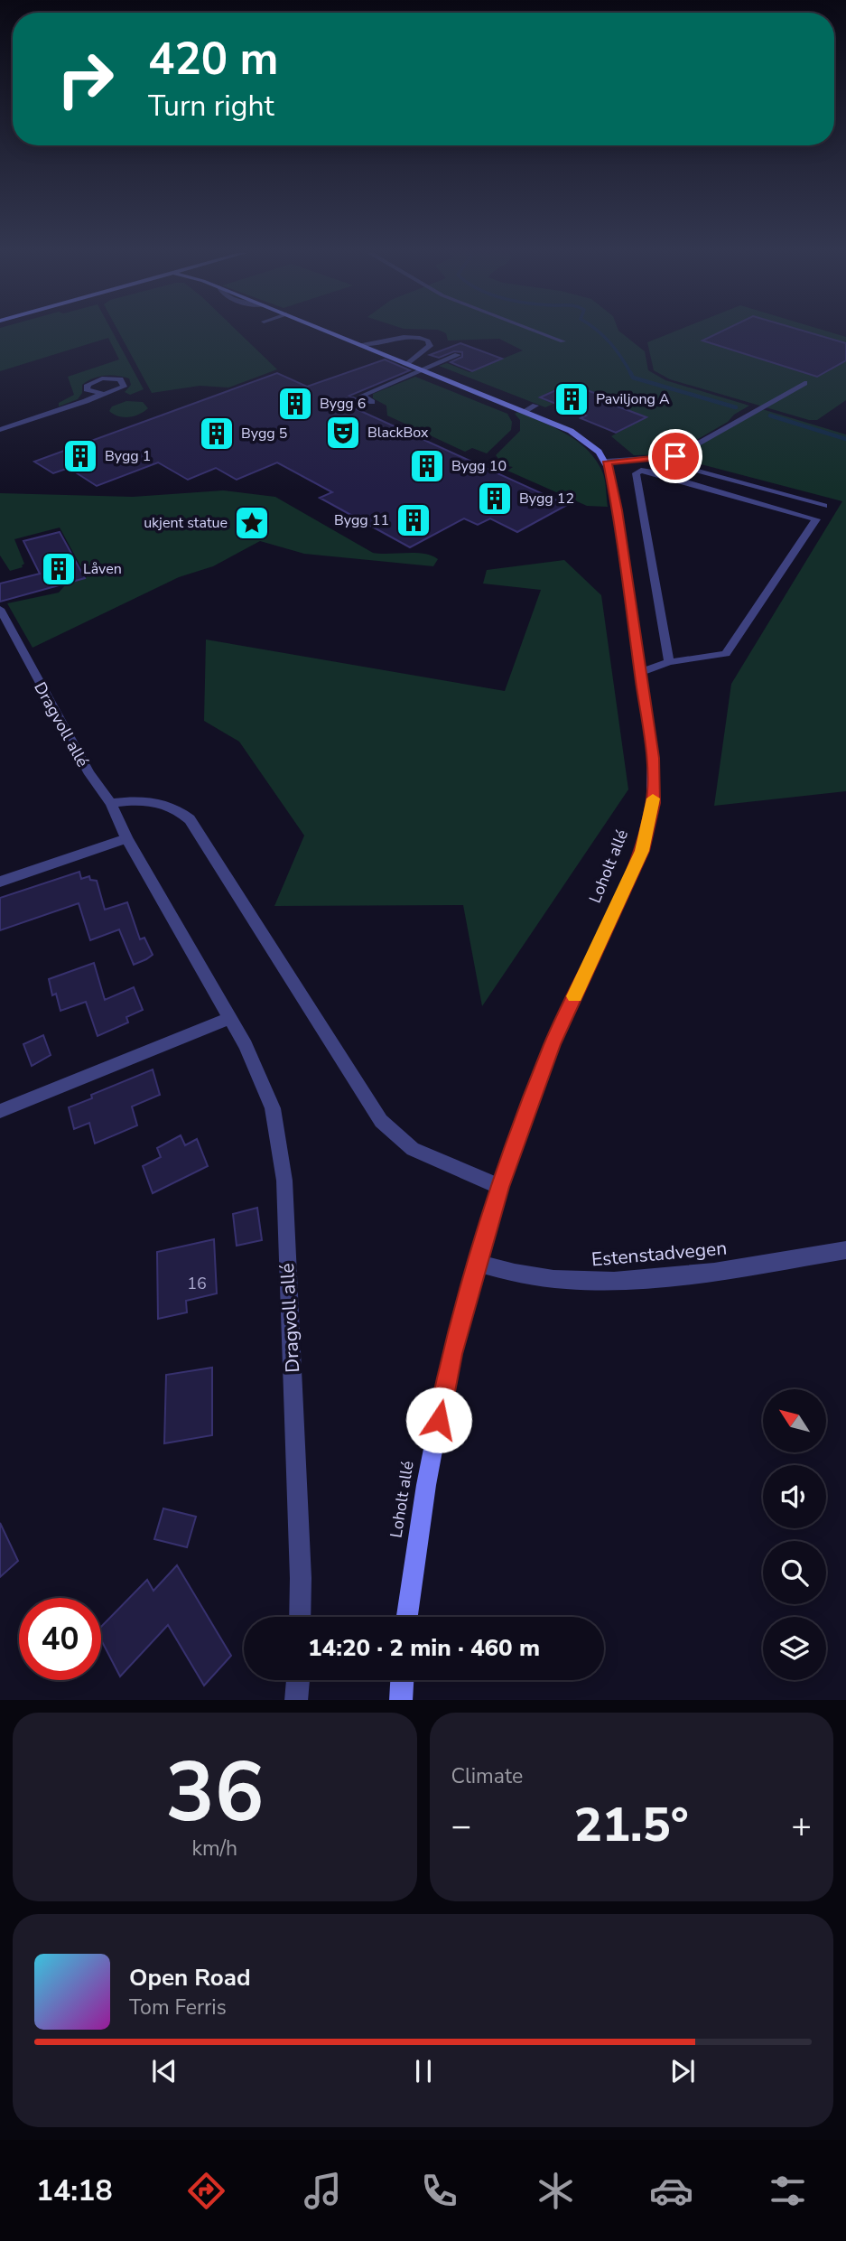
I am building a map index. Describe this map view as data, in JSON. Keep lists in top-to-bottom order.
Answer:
{
  "streets": {
    "street": ["Dragvoll allé", "Loholt allé", "Estenstadvegen"]
  },
  "crossings": [
    ["Loholt allé", "Estenstadvegen"]
  ],
  "places": {
    "building": [
      "Paviljong A",
      "Bygg 6",
      "Bygg 5",
      "Bygg 1",
      "Bygg 10",
      "Bygg 12",
      "Bygg 11",
      "Låven"
    ],
    "theatre": ["BlackBox"],
    "place": ["ukjent statue"]
  },
  "house_numbers": ["16"],
  "north": "top left",
  "page": {
    "turn": ["420 m", "Turn right"],
    "limit": "40",
    "trip": "14:20 · 2 min · 460 m",
    "tile": [
      ["36", "km/h"],
      "Climate"
    ],
    "heat": ["−", "21.5°", "+"],
    "song": ["Open Road", "Tom Ferris"],
    "tabs": "14:18"
  }
}
